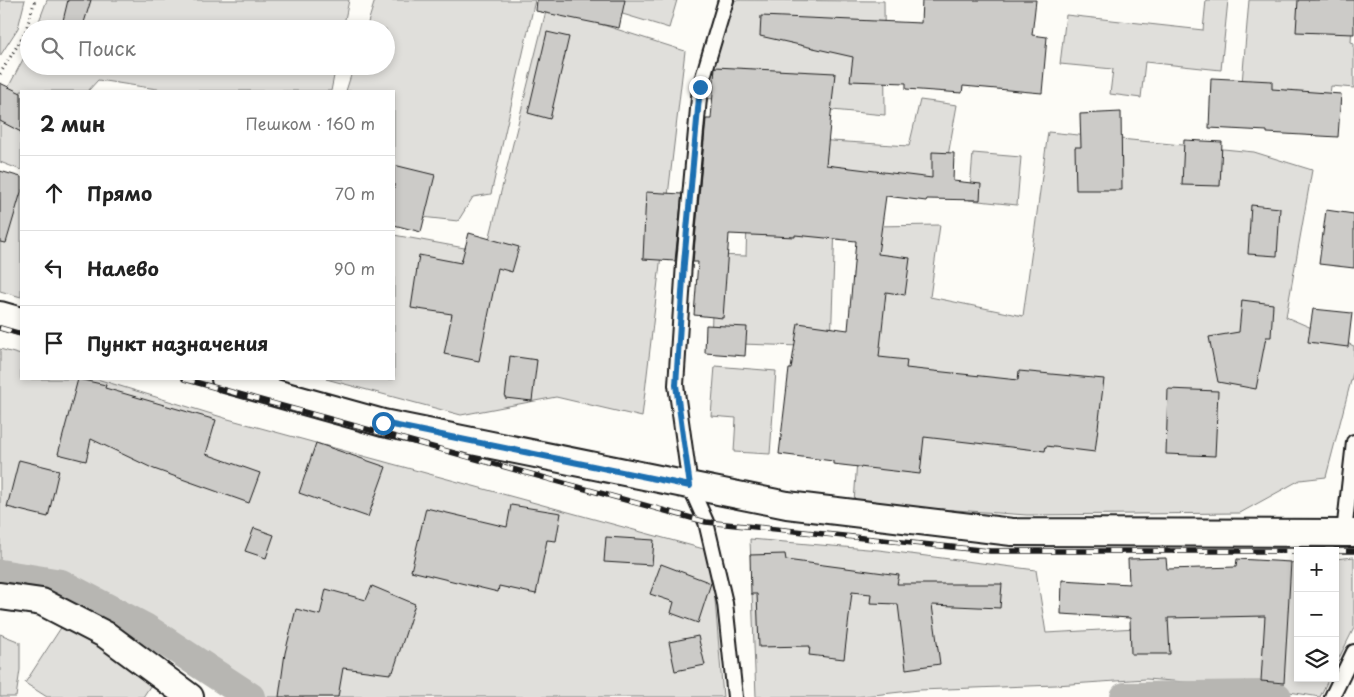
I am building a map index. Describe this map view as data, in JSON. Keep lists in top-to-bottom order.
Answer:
{
  "page": {
    "search": "Поиск",
    "heading": ["2 мин", "Пешком · 160 m"],
    "list": [
      ["Прямо", "70 m"],
      ["Налево", "90 m"],
      "Пункт назначения"
    ],
    "map_buttons": ["+", "−"]
  }
}
